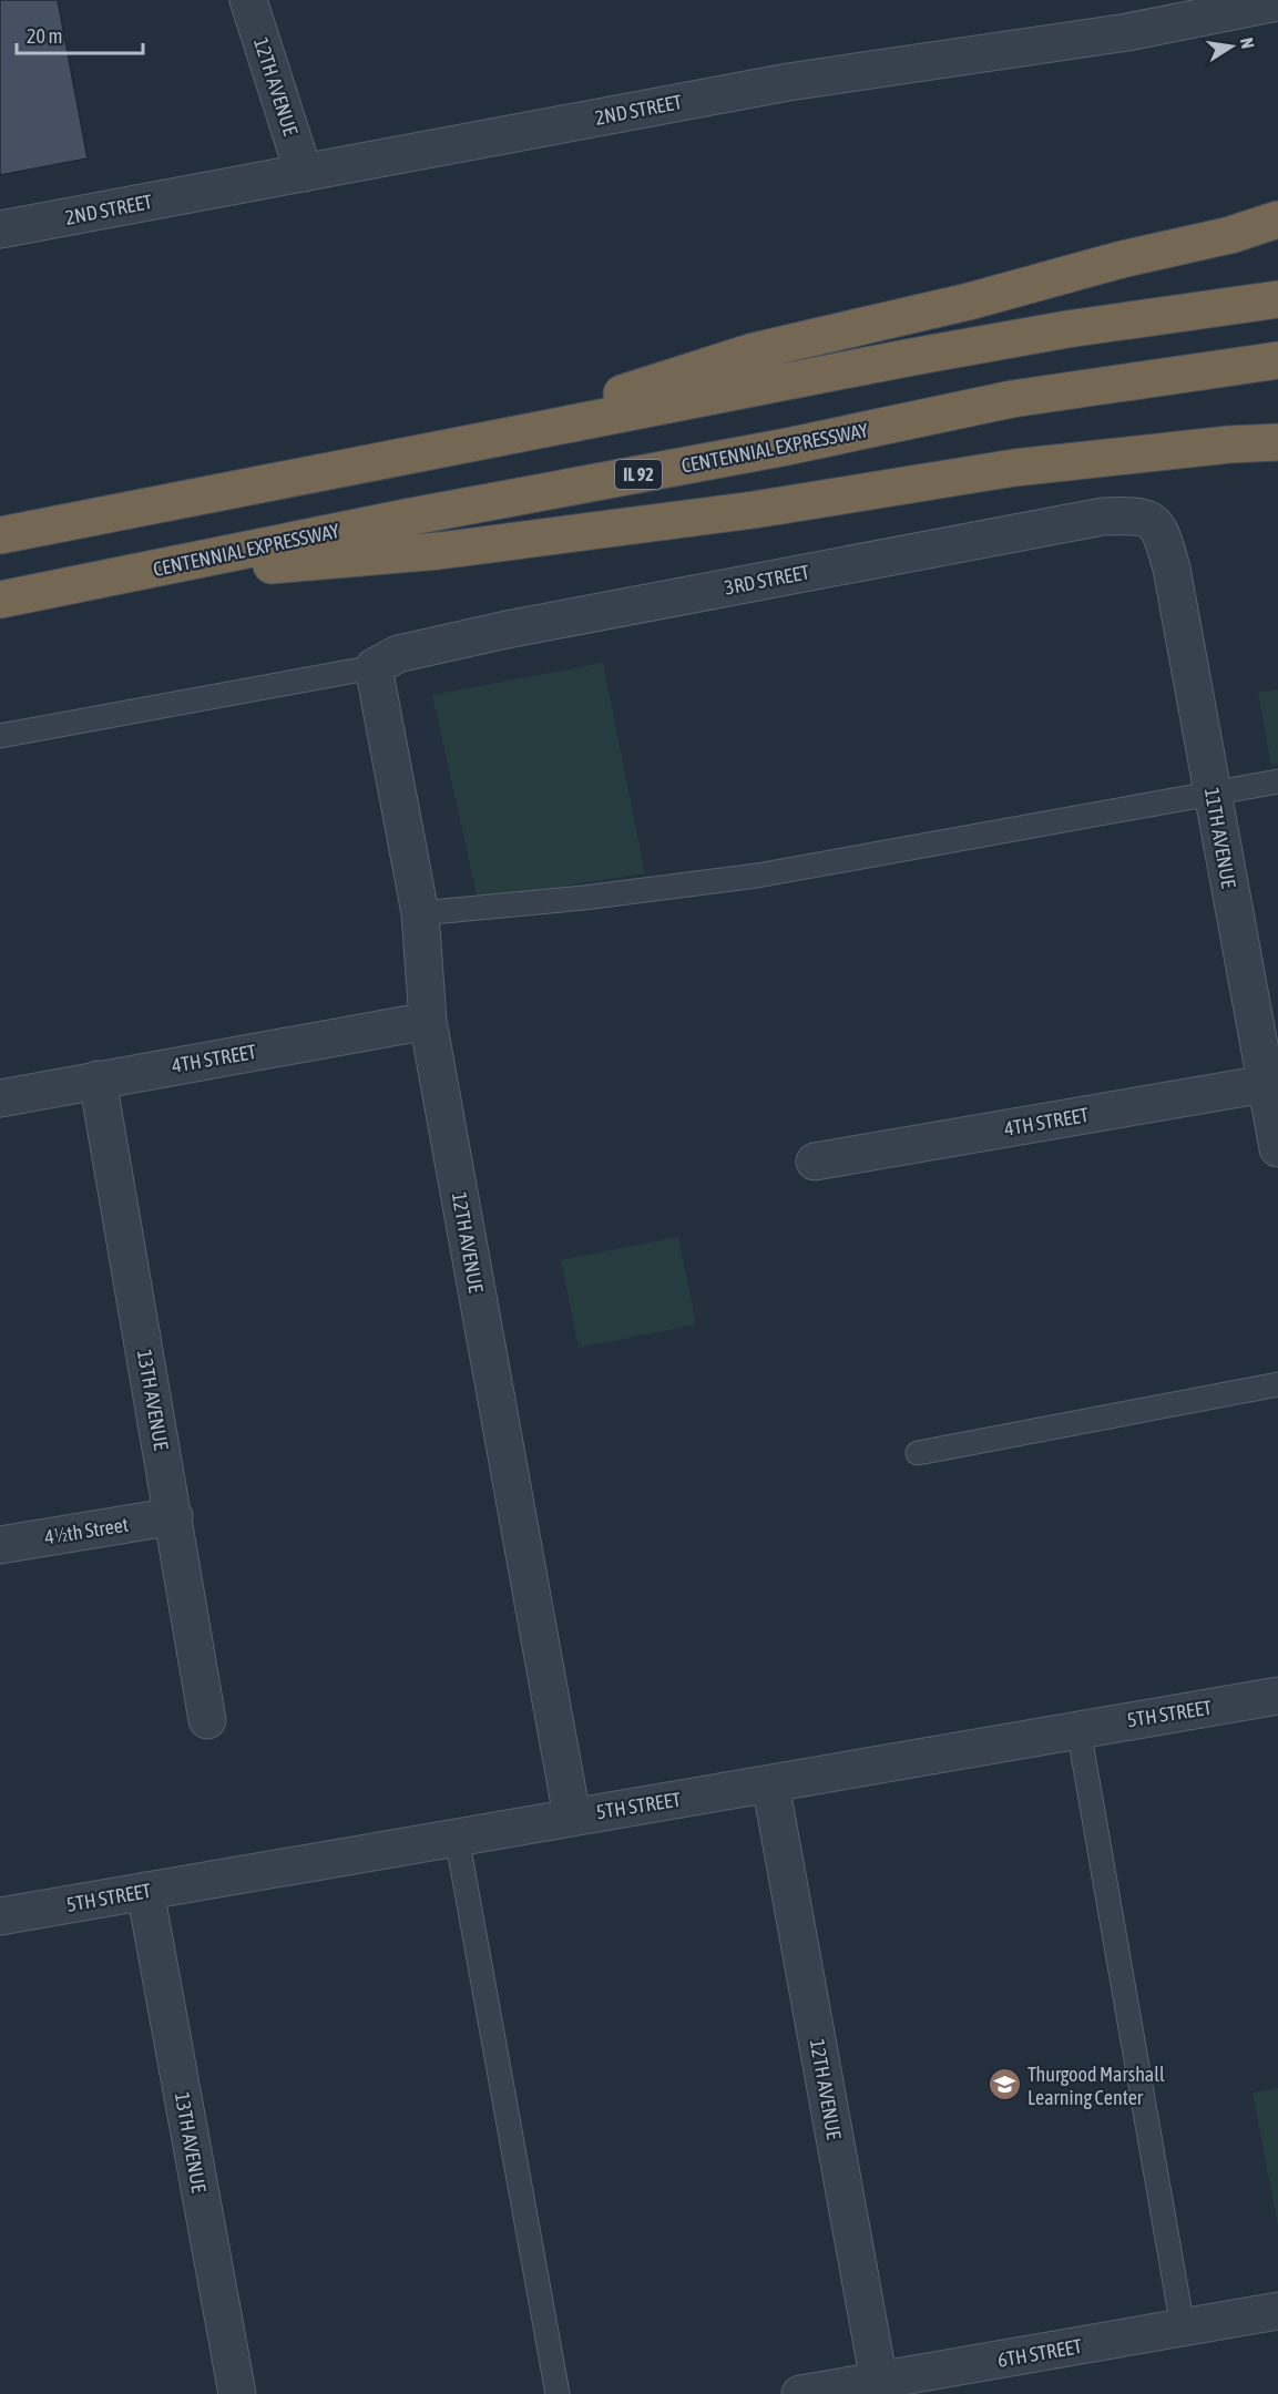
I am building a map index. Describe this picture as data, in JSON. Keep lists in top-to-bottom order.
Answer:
{
  "streets": {
    "highway": ["CENTENNIAL EXPRESSWAY", "IL 92"],
    "street": [
      "12TH AVENUE",
      "2ND STREET",
      "3RD STREET",
      "11TH AVENUE",
      "4TH STREET",
      "13TH AVENUE",
      "4½th Street",
      "5TH STREET",
      "6TH STREET"
    ]
  },
  "crossings": [
    ["12TH AVENUE", "2ND STREET"],
    ["12TH AVENUE", "3RD STREET"],
    ["12TH AVENUE", "4TH STREET"],
    ["12TH AVENUE", "5TH STREET"],
    ["12TH AVENUE", "6TH STREET"],
    ["3RD STREET", "11TH AVENUE"],
    ["11TH AVENUE", "4TH STREET"],
    ["4TH STREET", "13TH AVENUE"],
    ["13TH AVENUE", "4½th Street"],
    ["13TH AVENUE", "5TH STREET"]
  ],
  "places": {
    "school or university": ["Thurgood Marshall Learning Center"]
  },
  "scale_bar": "20 m",
  "north": "right"
}
